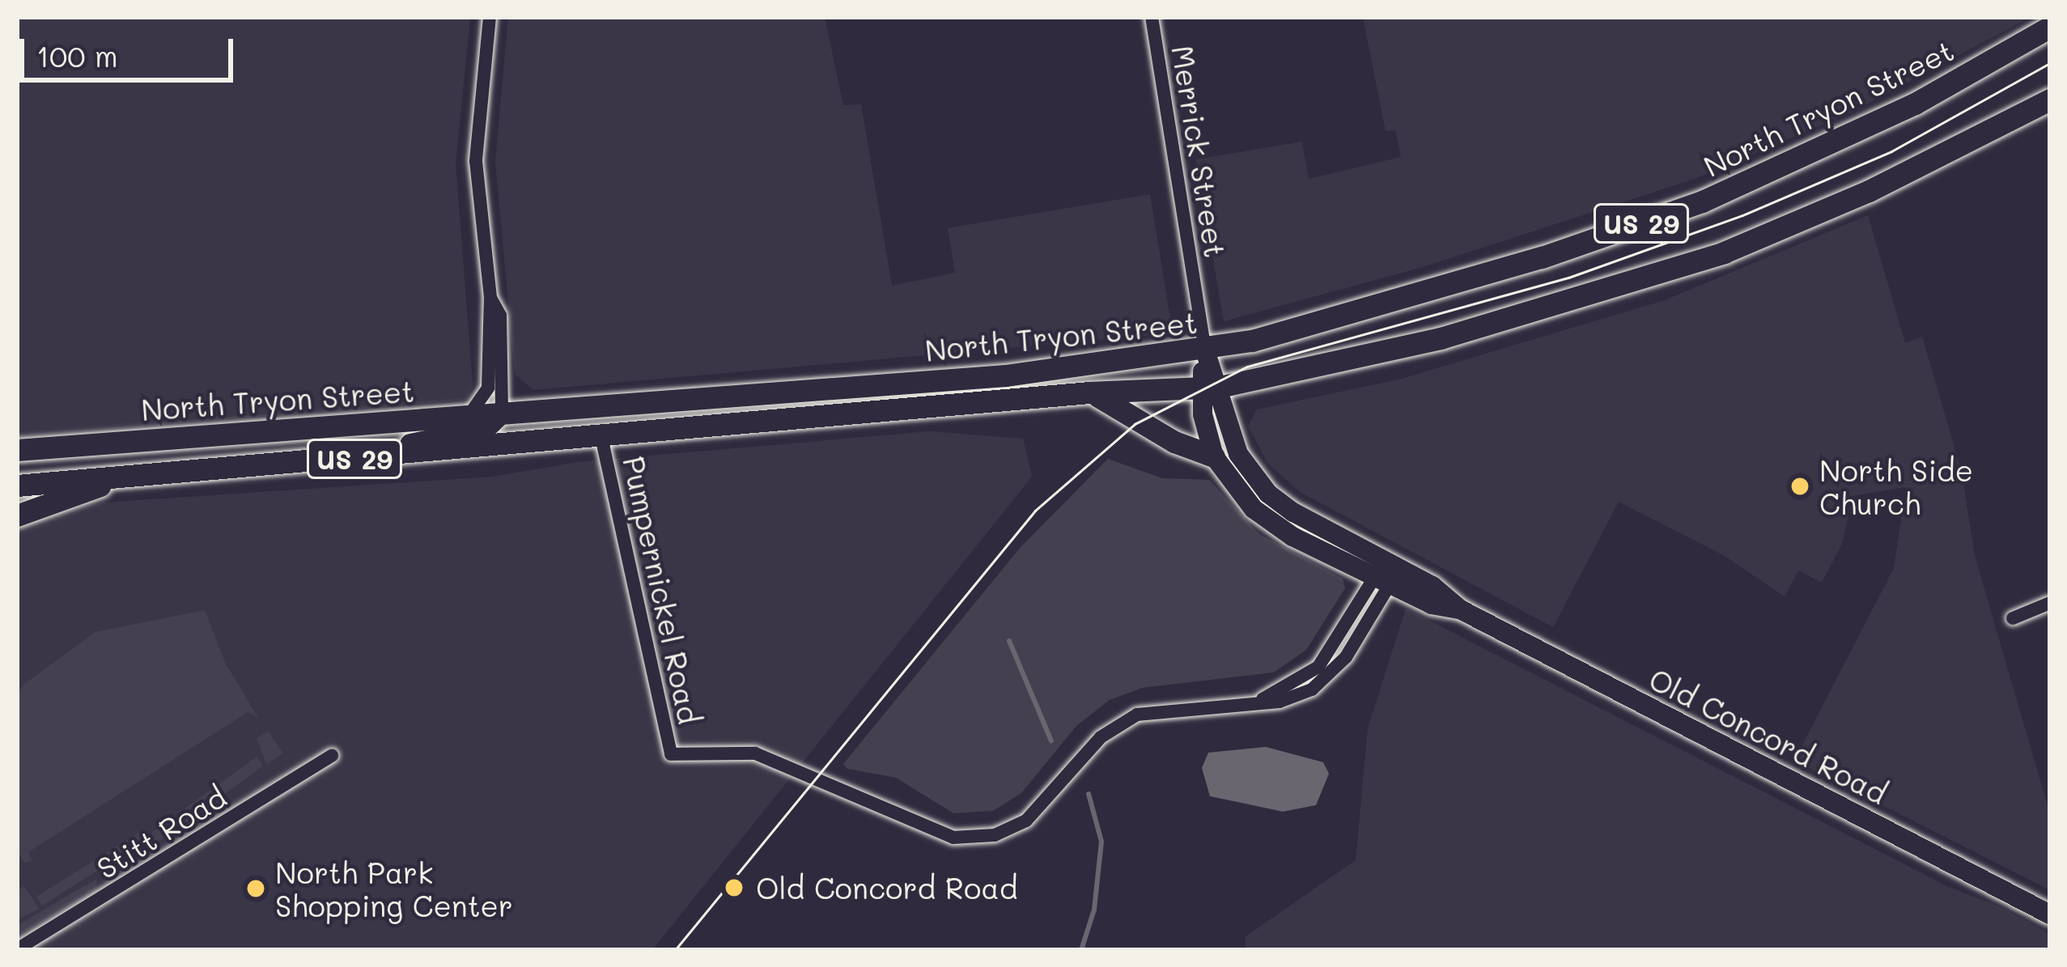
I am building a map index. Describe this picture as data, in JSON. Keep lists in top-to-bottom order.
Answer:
{
  "streets": {
    "main road": ["North Tryon Street", "US 29"],
    "street": [
      "Merrick Street",
      "Pumpernickel Road",
      "Old Concord Road",
      "Stitt Road"
    ]
  },
  "crossings": [
    ["North Tryon Street", "Merrick Street"],
    ["North Tryon Street", "Pumpernickel Road"],
    ["North Tryon Street", "Old Concord Road"],
    ["Merrick Street", "Old Concord Road"],
    ["Pumpernickel Road", "Old Concord Road"]
  ],
  "places": ["North Side Church", "Old Concord Road", "North Park Shopping Center"],
  "scale_bar": "100 m"
}
